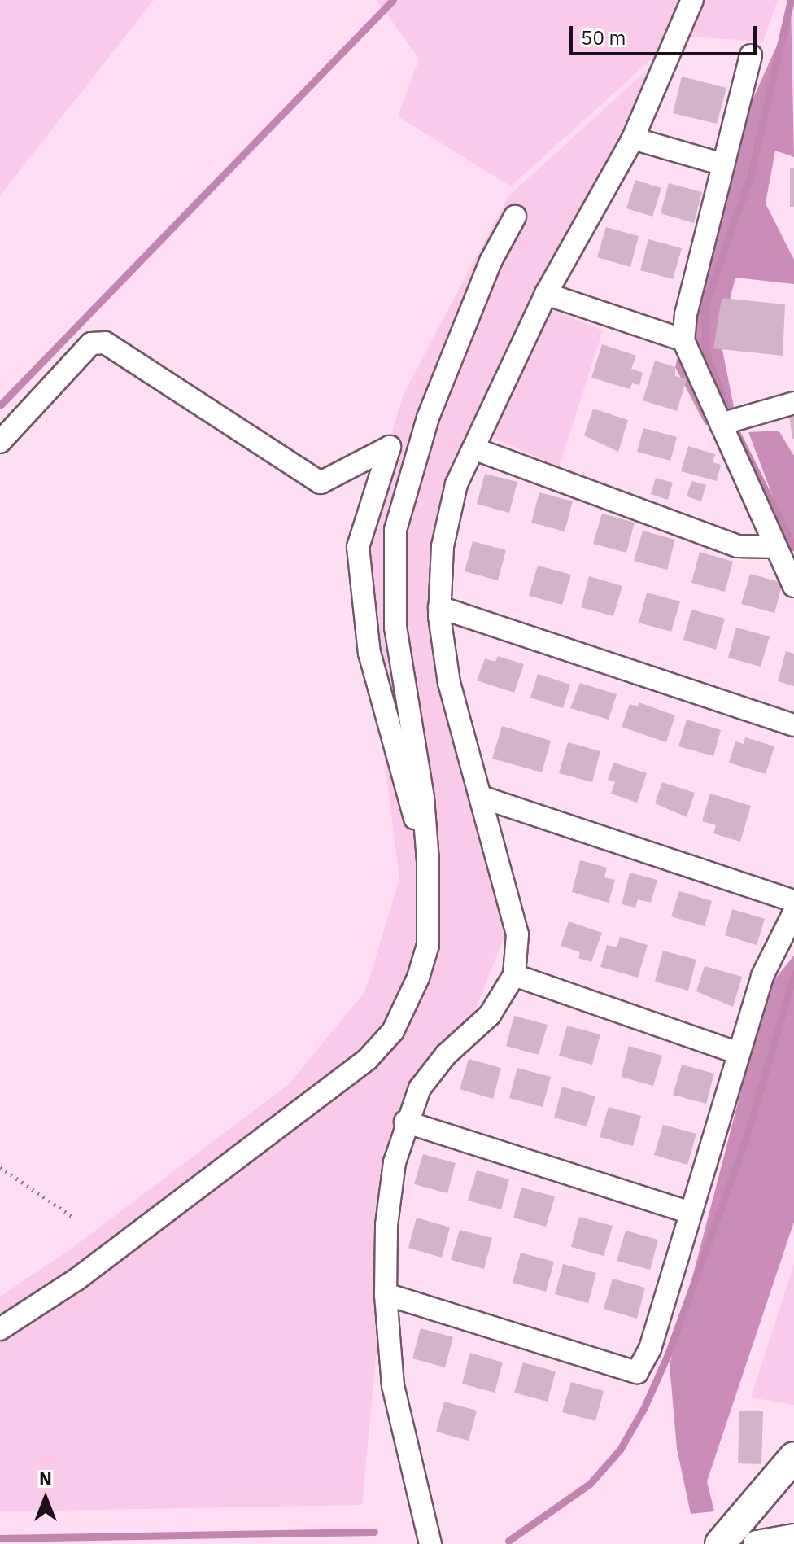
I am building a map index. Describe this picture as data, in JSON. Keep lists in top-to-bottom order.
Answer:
{
  "scale_bar": "50 m",
  "north": "top"
}
